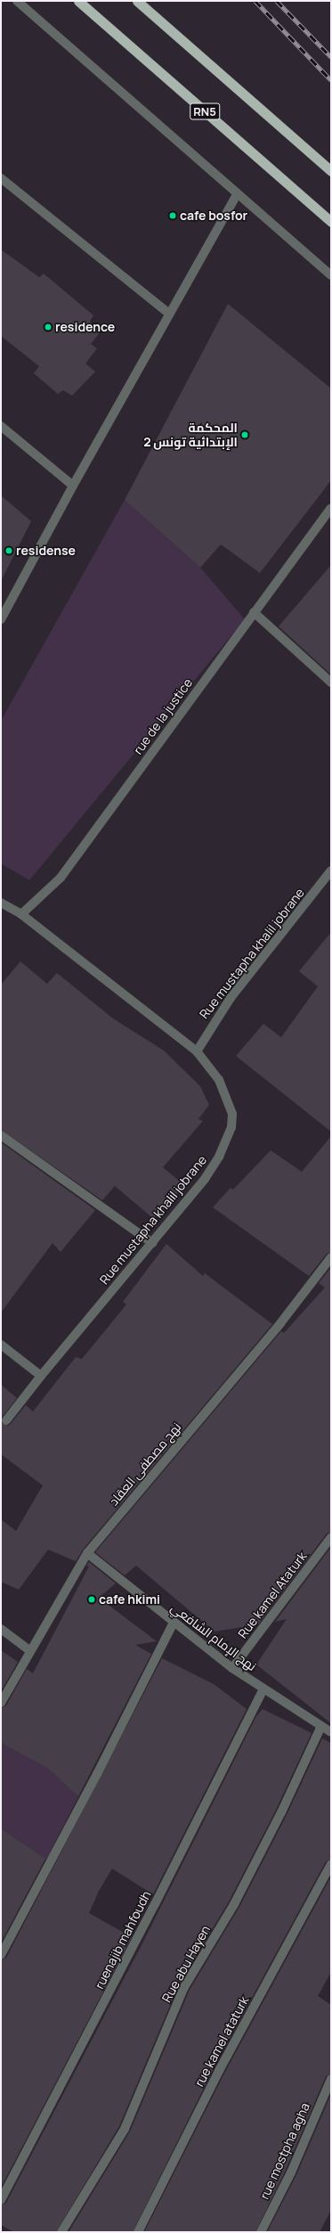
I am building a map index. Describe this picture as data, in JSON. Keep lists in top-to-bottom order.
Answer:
{
  "streets": {
    "highway": ["RN5"],
    "street": [
      "rue de la justice",
      "Rue mustapha khalil jobrane",
      "نهج مصطفى العقاد",
      "Rue kamel Ataturk",
      "نهج الإمام الشافعي",
      "ruenajib mahfoudh",
      "Rue abu Hayen",
      "rue kamel ataturk",
      "rue mostpha agha"
    ]
  },
  "crossings": [
    ["نهج مصطفى العقاد", "نهج الإمام الشافعي"],
    ["Rue kamel Ataturk", "نهج الإمام الشافعي"],
    ["نهج الإمام الشافعي", "ruenajib mahfoudh"],
    ["نهج الإمام الشافعي", "Rue abu Hayen"]
  ],
  "places": [
    "cafe bosfor",
    "residence",
    "المحكمة الإبتدائية تونس 2",
    "residense",
    "cafe hkimi"
  ]
}
